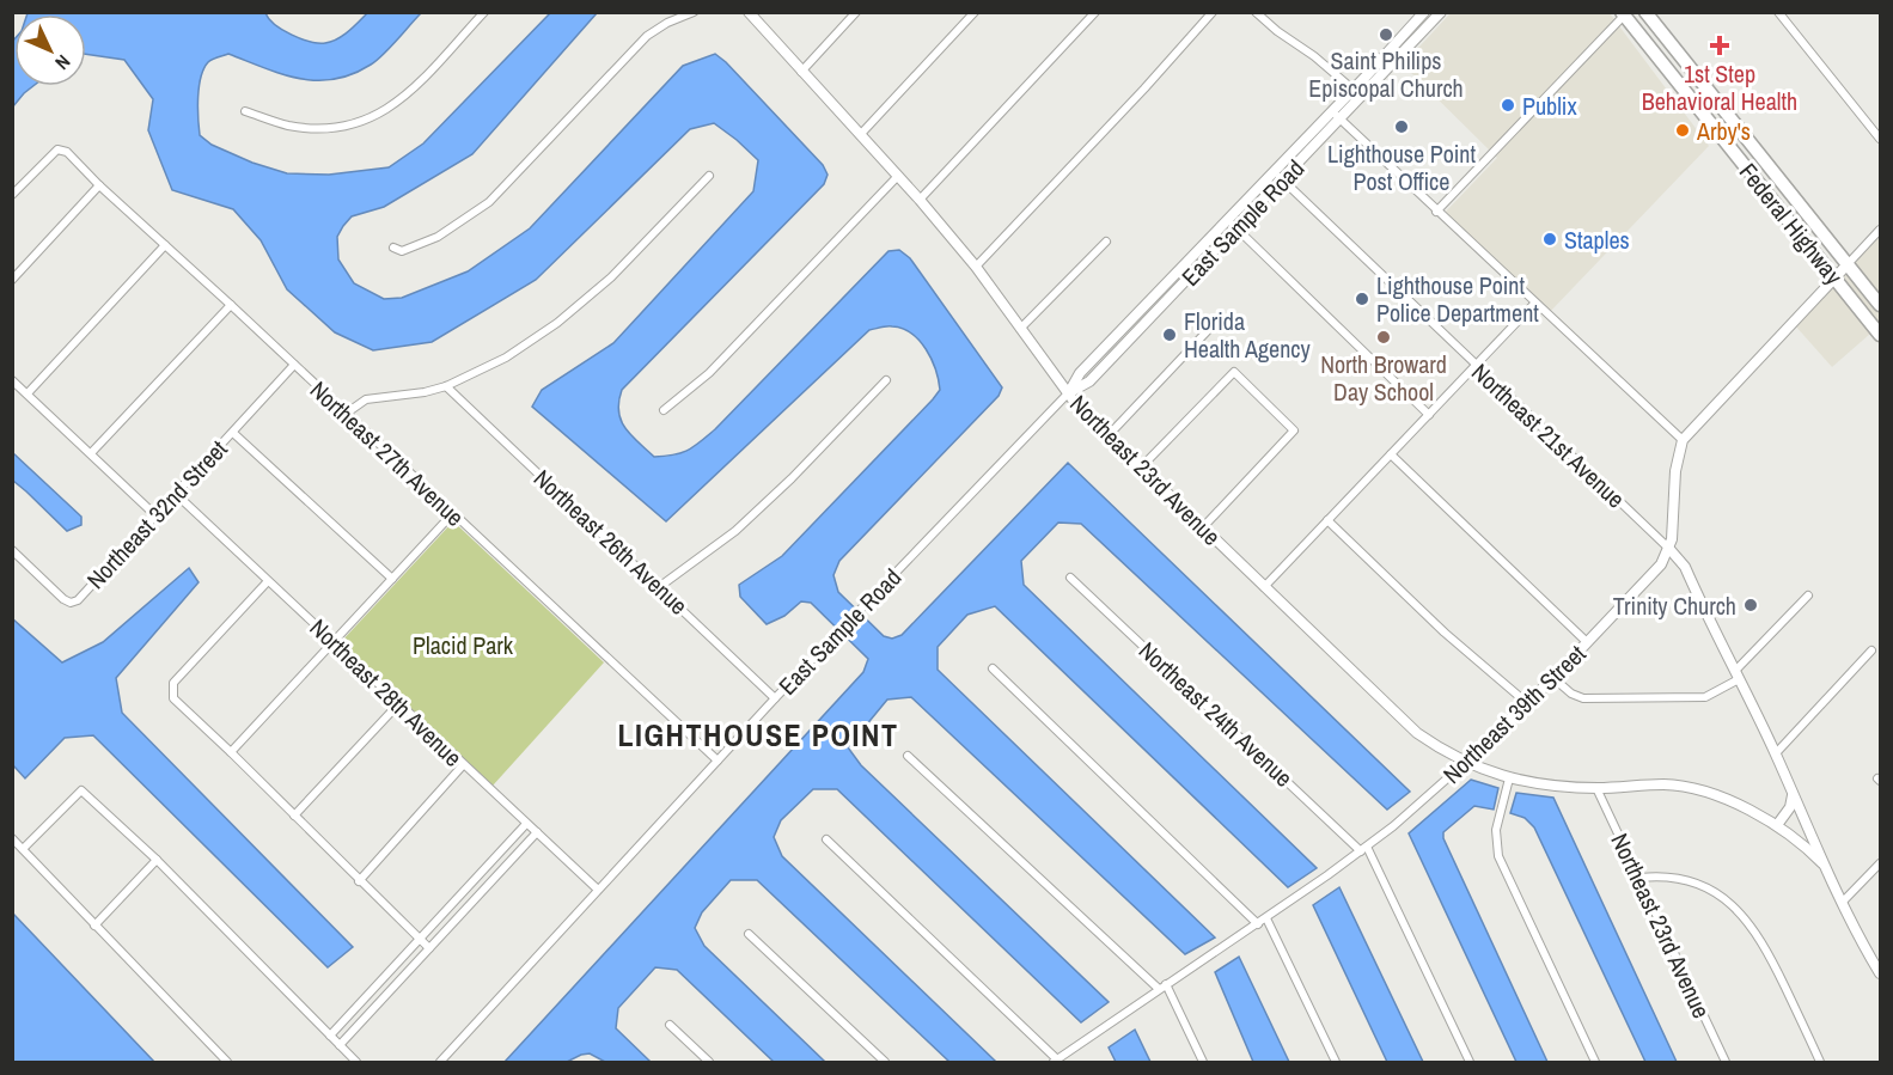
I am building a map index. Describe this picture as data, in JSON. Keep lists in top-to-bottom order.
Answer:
{
  "streets": {
    "main road": ["Federal Highway"],
    "street": [
      "East Sample Road",
      "Northeast 21st Avenue",
      "Northeast 27th Avenue",
      "Northeast 23rd Avenue",
      "Northeast 32nd Street",
      "Northeast 26th Avenue",
      "Northeast 28th Avenue",
      "Northeast 24th Avenue",
      "Northeast 39th Street"
    ]
  },
  "crossings": [
    ["East Sample Road", "Northeast 21st Avenue"],
    ["East Sample Road", "Northeast 27th Avenue"],
    ["East Sample Road", "Northeast 23rd Avenue"],
    ["East Sample Road", "Northeast 26th Avenue"],
    ["East Sample Road", "Northeast 28th Avenue"],
    ["Northeast 21st Avenue", "Northeast 39th Street"],
    ["Northeast 27th Avenue", "Northeast 32nd Street"],
    ["Northeast 23rd Avenue", "Northeast 39th Street"],
    ["Northeast 32nd Street", "Northeast 28th Avenue"],
    ["Northeast 24th Avenue", "Northeast 39th Street"]
  ],
  "districts": ["LIGHTHOUSE POINT"],
  "parks": ["Placid Park"],
  "places": {
    "other": [
      "Saint Philips Episcopal Church",
      "Publix",
      "Lighthouse Point Post Office",
      "Arby's",
      "Staples",
      "Lighthouse Point Police Department",
      "Florida Health Agency",
      "North Broward Day School",
      "Trinity Church"
    ],
    "health": ["1st Step Behavioral Health"]
  },
  "north": "bottom right"
}
